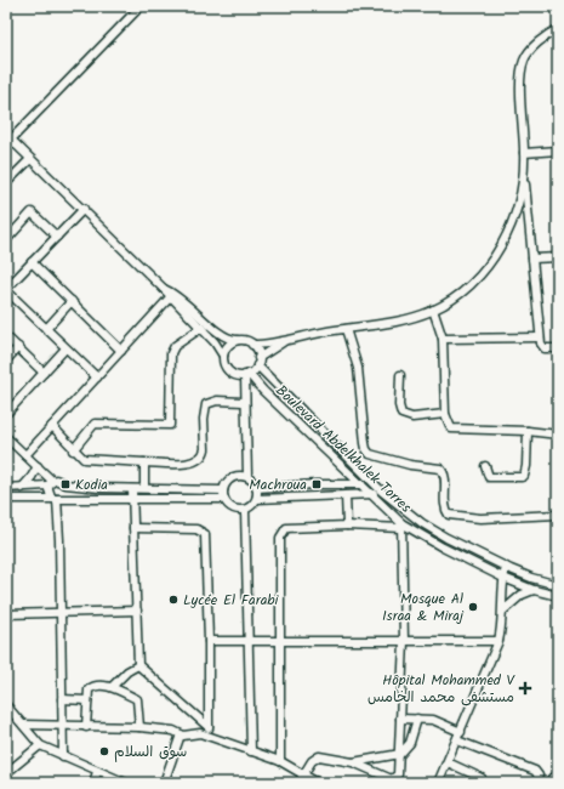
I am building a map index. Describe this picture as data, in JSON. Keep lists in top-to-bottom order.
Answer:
{
  "streets": {
    "street": ["Boulevard Abdelkhalek Torres"]
  },
  "places": {
    "transit": ["Kodia", "Machroua"],
    "other": ["Lycée El Farabi", "Mosque Al Israa & Miraj", "سوق السلام"],
    "health": ["Hôpital Mohammed V مستشفى محمد الخامس"]
  }
}
